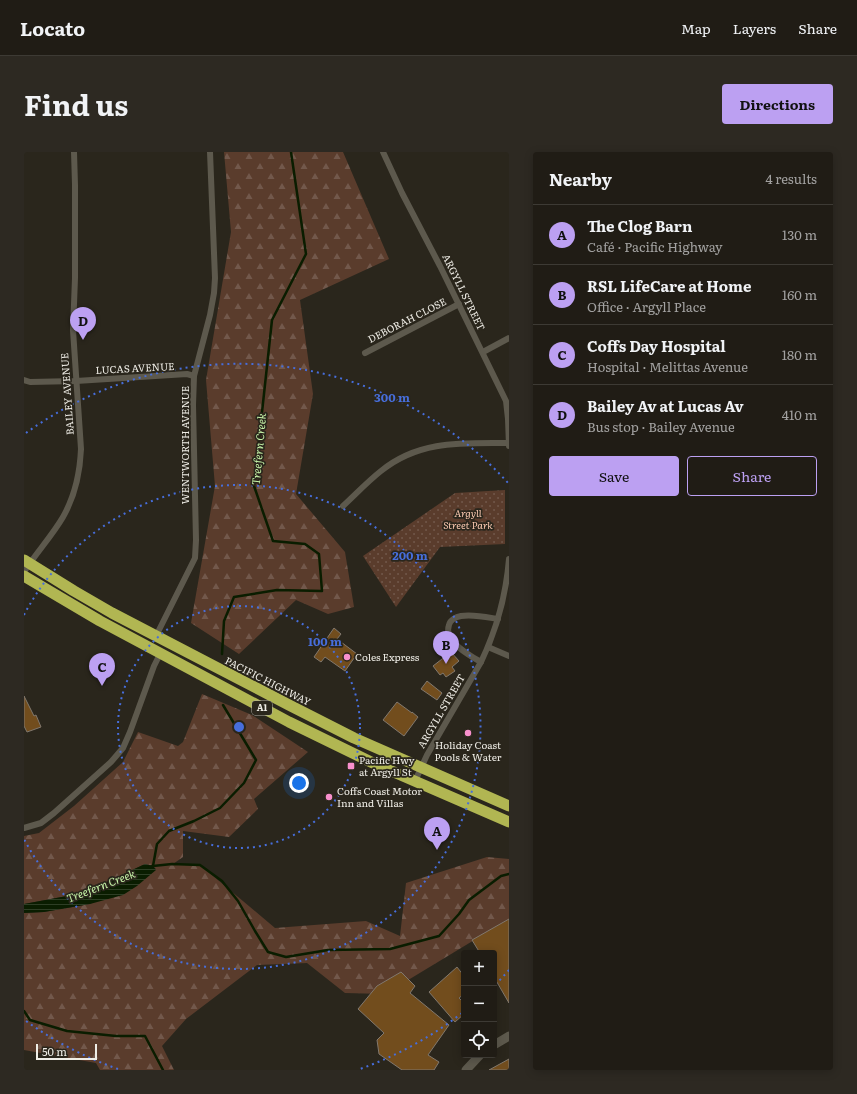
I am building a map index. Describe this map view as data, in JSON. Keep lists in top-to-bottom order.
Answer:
{
  "streets": {
    "highway": ["PACIFIC HIGHWAY", "A1"],
    "street": [
      "ARGYLL STREET",
      "DEBORAH CLOSE",
      "LUCAS AVENUE",
      "BAILEY AVENUE",
      "WENTWORTH AVENUE"
    ]
  },
  "crossings": [
    ["ARGYLL STREET", "DEBORAH CLOSE"],
    ["ARGYLL STREET", "PACIFIC HIGHWAY"],
    ["ARGYLL STREET", "A1"],
    ["LUCAS AVENUE", "BAILEY AVENUE"],
    ["LUCAS AVENUE", "WENTWORTH AVENUE"],
    ["BAILEY AVENUE", "PACIFIC HIGHWAY"],
    ["WENTWORTH AVENUE", "PACIFIC HIGHWAY"]
  ],
  "water": ["Treefern Creek"],
  "parks": ["Argyll Street Park"],
  "places": {
    "other": ["Coles Express", "Holiday Coast Pools & Water", "Coffs Coast Motor Inn and Villas"],
    "transit": ["Pacific Hwy at Argyll St"]
  },
  "scale_bar": "50 m",
  "page": {
    "header": "Locato",
    "nav": ["Map", "Layers", "Share"],
    "title": "Find us",
    "buttons": [
      "Directions",
      ["Save", "Share"]
    ],
    "heading": ["Nearby", "4 results"],
    "list": [
      {
        "mark": "A",
        "name": "The Clog Barn",
        "note": "Café · Pacific Highway",
        "value": "130 m"
      },
      {
        "mark": "B",
        "name": "RSL LifeCare at Home",
        "note": "Office · Argyll Place",
        "value": "160 m"
      },
      {
        "mark": "C",
        "name": "Coffs Day Hospital",
        "note": "Hospital · Melittas Avenue",
        "value": "180 m"
      },
      {
        "mark": "D",
        "name": "Bailey Av at Lucas Av",
        "note": "Bus stop · Bailey Avenue",
        "value": "410 m"
      }
    ],
    "pins": [
      "D",
      "B",
      "C",
      "A"
    ],
    "map_buttons": ["+", "−"],
    "scale": "50 m"
  },
  "rings": ["300 m", "200 m", "100 m"]
}
